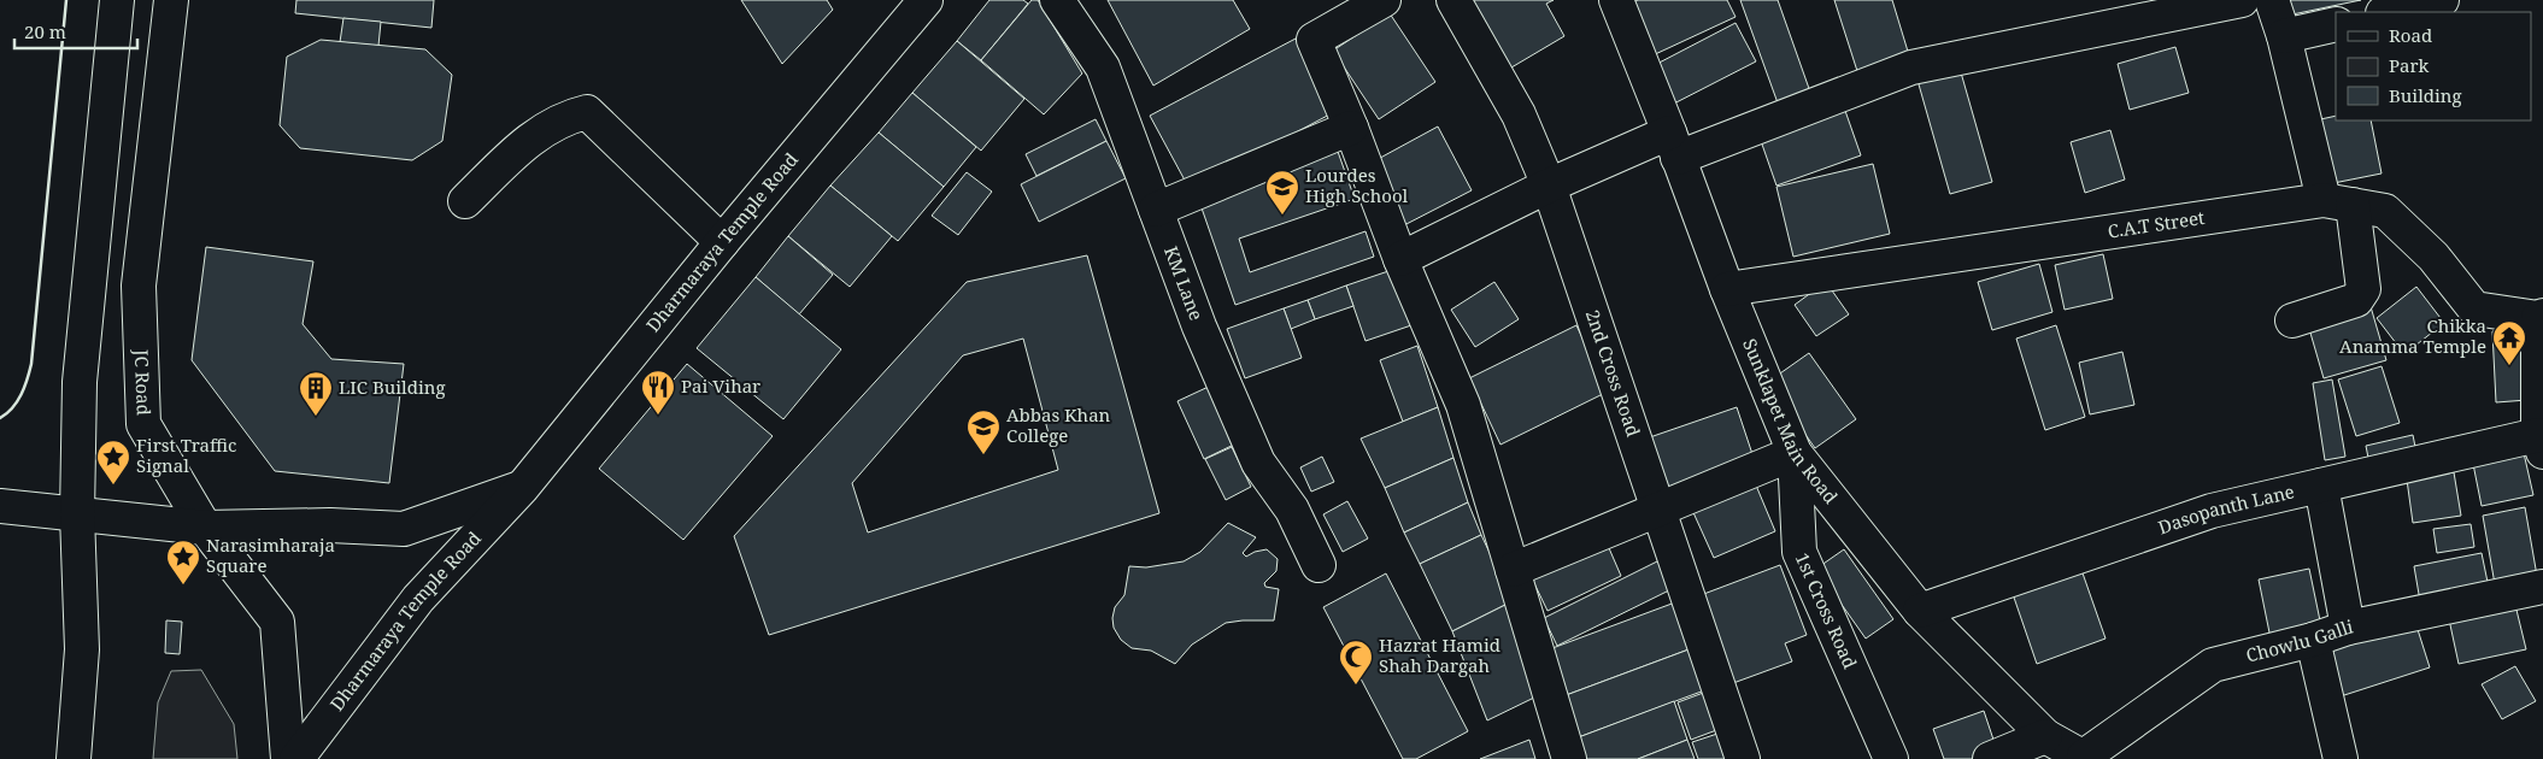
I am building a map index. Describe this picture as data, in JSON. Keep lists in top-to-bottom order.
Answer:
{
  "streets": {
    "street": [
      "C.A.T Street",
      "Dharmaraya Temple Road",
      "KM Lane",
      "2nd Cross Road",
      "JC Road",
      "Sunklapet Main Road",
      "Dasopanth Lane",
      "1st Cross Road",
      "Chowlu Galli"
    ]
  },
  "crossings": [
    ["C.A.T Street", "Sunklapet Main Road"],
    ["Dharmaraya Temple Road", "JC Road"],
    ["Sunklapet Main Road", "Dasopanth Lane"],
    ["Sunklapet Main Road", "1st Cross Road"],
    ["Sunklapet Main Road", "Chowlu Galli"]
  ],
  "places": {
    "school or university": ["Lourdes High School", "Abbas Khan College"],
    "temple": ["Chikka Anamma Temple"],
    "restaurant": ["Pai Vihar"],
    "building": ["LIC Building"],
    "place": ["First Traffic Signal", "Narasimharaja Square"],
    "mosque": ["Hazrat Hamid Shah Dargah"]
  },
  "legend": ["Road", "Park", "Building"],
  "scale_bar": "20 m"
}
